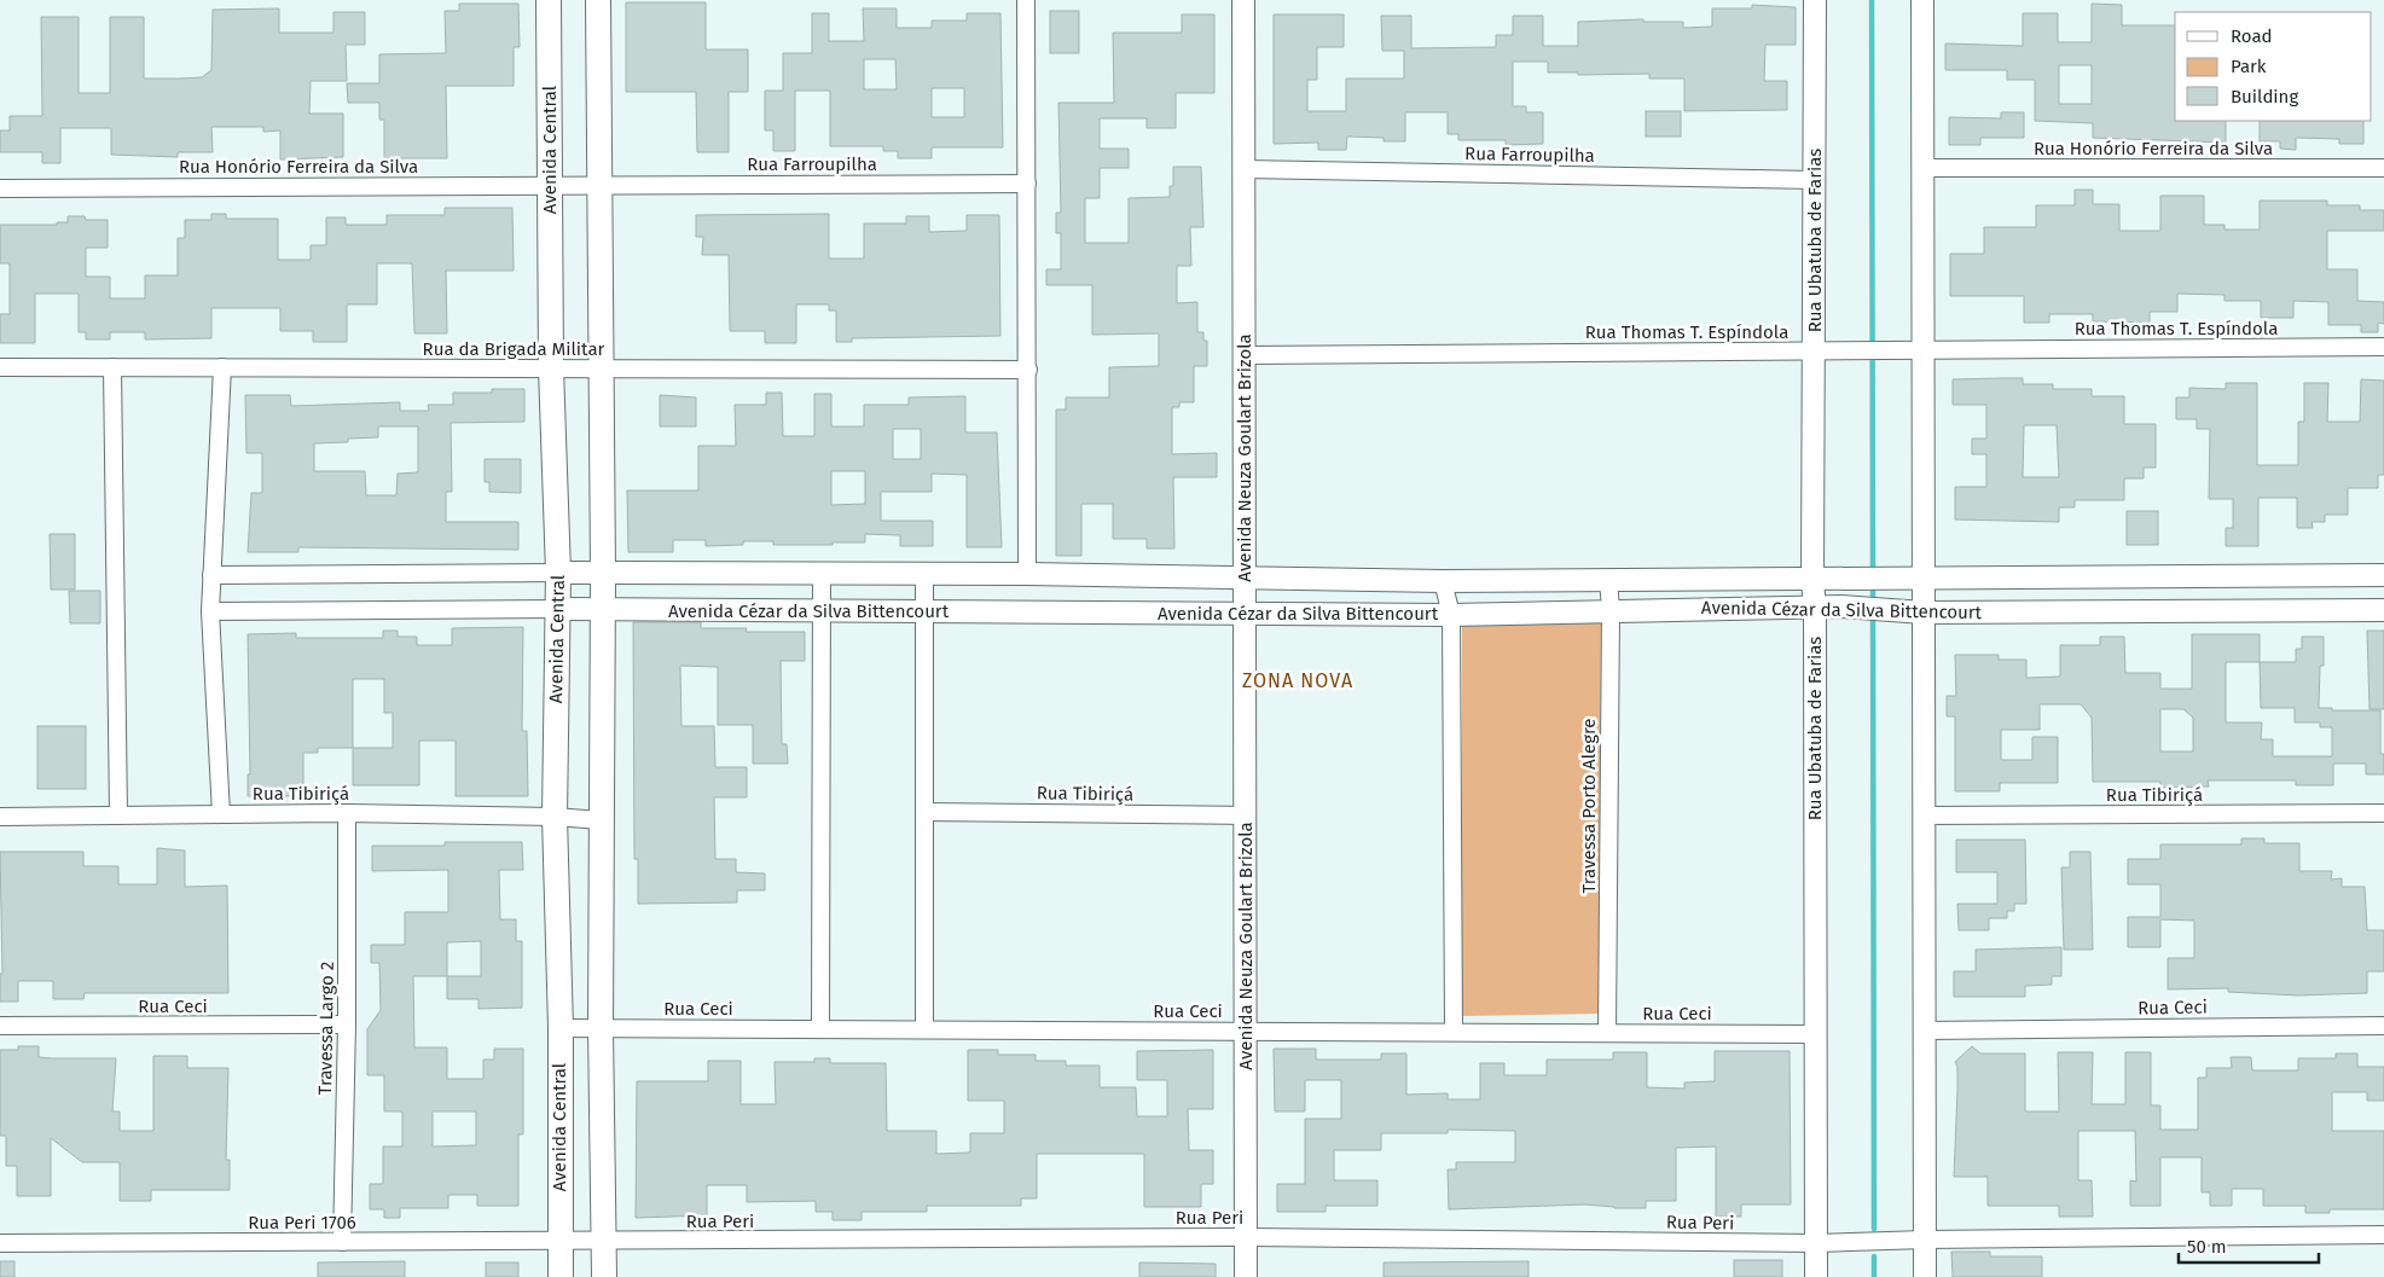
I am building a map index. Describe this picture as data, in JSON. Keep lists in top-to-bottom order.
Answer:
{
  "streets": {
    "main road": ["Avenida Central"],
    "street": [
      "Rua Honório Ferreira da Silva",
      "Rua Farroupilha",
      "Rua Ubatuba de Farias",
      "Rua Thomas T. Espíndola",
      "Rua da Brigada Militar",
      "Avenida Neuza Goulart Brizola",
      "Avenida Cézar da Silva Bittencourt",
      "Rua Tibiriçá",
      "Travessa Porto Alegre",
      "Rua Ceci",
      "Travessa Largo 2",
      "Rua Peri",
      "Rua Peri 1706"
    ]
  },
  "crossings": [
    ["Rua Honório Ferreira da Silva", "Avenida Central"],
    ["Rua Honório Ferreira da Silva", "Rua Farroupilha"],
    ["Avenida Central", "Rua da Brigada Militar"],
    ["Avenida Central", "Avenida Cézar da Silva Bittencourt"],
    ["Avenida Central", "Rua Tibiriçá"],
    ["Avenida Central", "Rua Ceci"],
    ["Avenida Central", "Rua Peri 1706"],
    ["Rua Farroupilha", "Rua Ubatuba de Farias"],
    ["Rua Farroupilha", "Avenida Neuza Goulart Brizola"],
    ["Rua Ubatuba de Farias", "Rua Thomas T. Espíndola"],
    ["Rua Ubatuba de Farias", "Avenida Cézar da Silva Bittencourt"],
    ["Rua Ubatuba de Farias", "Rua Ceci"],
    ["Rua Ubatuba de Farias", "Rua Peri"],
    ["Rua Thomas T. Espíndola", "Avenida Neuza Goulart Brizola"],
    ["Avenida Neuza Goulart Brizola", "Avenida Cézar da Silva Bittencourt"],
    ["Avenida Neuza Goulart Brizola", "Rua Tibiriçá"],
    ["Avenida Neuza Goulart Brizola", "Rua Ceci"],
    ["Avenida Neuza Goulart Brizola", "Rua Peri"],
    ["Avenida Cézar da Silva Bittencourt", "Travessa Porto Alegre"],
    ["Rua Tibiriçá", "Travessa Largo 2"],
    ["Travessa Porto Alegre", "Rua Ceci"],
    ["Rua Ceci", "Travessa Largo 2"],
    ["Travessa Largo 2", "Rua Peri 1706"],
    ["Rua Peri", "Rua Peri 1706"]
  ],
  "districts": ["ZONA NOVA"],
  "legend": ["Road", "Park", "Building"],
  "scale_bar": "50 m"
}
